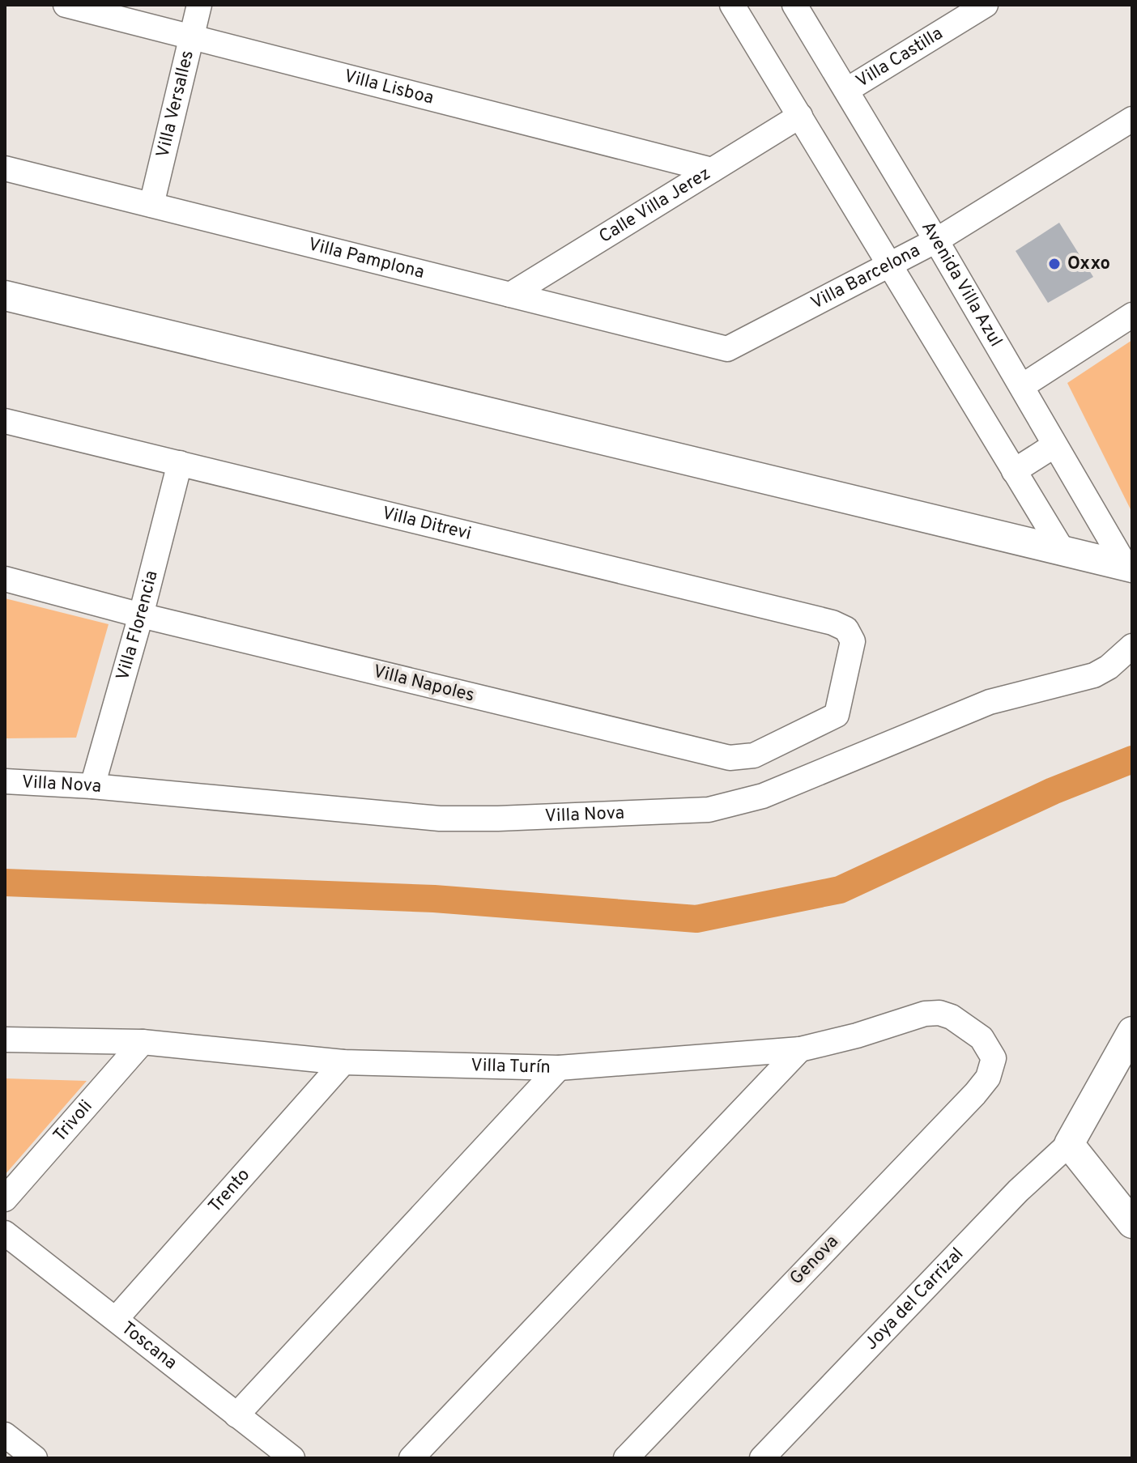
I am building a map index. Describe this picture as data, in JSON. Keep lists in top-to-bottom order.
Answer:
{
  "streets": {
    "street": [
      "Villa Castilla",
      "Villa Lisboa",
      "Villa Versalles",
      "Calle Villa Jerez",
      "Villa Pamplona",
      "Villa Barcelona",
      "Avenida Villa Azul",
      "Villa Ditrevi",
      "Villa Florencia",
      "Villa Napoles",
      "Villa Nova",
      "Villa Turín",
      "Trivoli",
      "Trento",
      "Genova",
      "Joya del Carrizal",
      "Toscana"
    ]
  },
  "crossings": [
    ["Villa Castilla", "Avenida Villa Azul"],
    ["Villa Lisboa", "Villa Versalles"],
    ["Villa Lisboa", "Calle Villa Jerez"],
    ["Villa Versalles", "Villa Pamplona"],
    ["Calle Villa Jerez", "Villa Pamplona"],
    ["Villa Pamplona", "Villa Barcelona"],
    ["Villa Barcelona", "Avenida Villa Azul"],
    ["Villa Ditrevi", "Villa Florencia"],
    ["Villa Ditrevi", "Villa Napoles"],
    ["Villa Florencia", "Villa Napoles"],
    ["Villa Florencia", "Villa Nova"],
    ["Villa Turín", "Trivoli"],
    ["Villa Turín", "Trento"],
    ["Villa Turín", "Genova"],
    ["Trento", "Toscana"]
  ],
  "places": ["Oxxo"]
}
